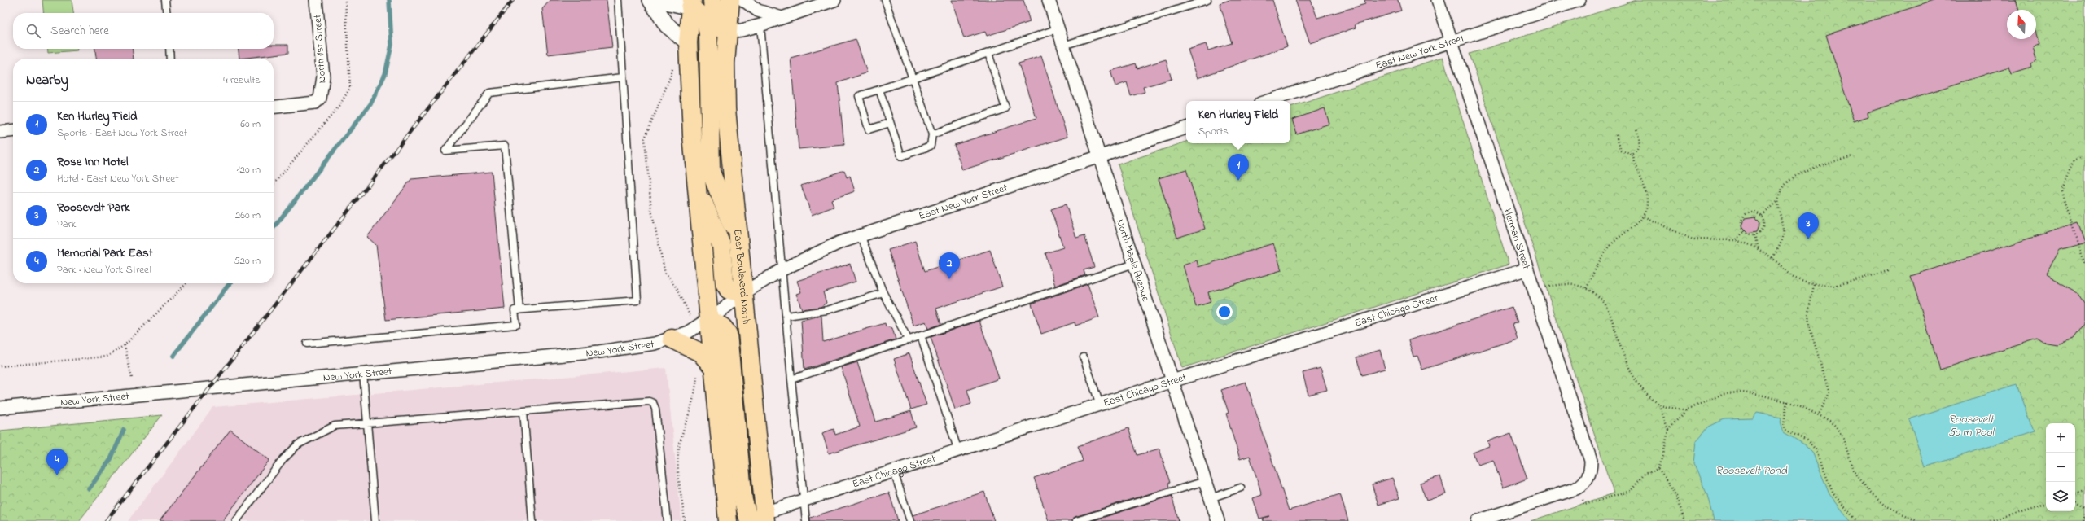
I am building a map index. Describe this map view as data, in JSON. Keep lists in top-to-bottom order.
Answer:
{
  "streets": {
    "main road": ["East Boulevard North"],
    "street": [
      "North 1st Street",
      "East New York Street",
      "Herman Street",
      "North Maple Avenue",
      "East Chicago Street",
      "New York Street"
    ]
  },
  "crossings": [
    ["East New York Street", "Herman Street"],
    ["East New York Street", "North Maple Avenue"],
    ["East New York Street", "East Boulevard North"],
    ["East New York Street", "New York Street"],
    ["Herman Street", "East Chicago Street"],
    ["North Maple Avenue", "East Chicago Street"],
    ["East Boulevard North", "East Chicago Street"]
  ],
  "water": ["Roosevelt 50 m Pool", "Roosevelt Pond"],
  "north": "top",
  "page": {
    "search": "Search here",
    "heading": ["Nearby", "4 results"],
    "popup": ["Ken Hurley Field", "Sports"],
    "list": [
      {
        "mark": "1",
        "name": "Ken Hurley Field",
        "note": "Sports · East New York Street",
        "value": "60 m"
      },
      {
        "mark": "2",
        "name": "Rose Inn Motel",
        "note": "Hotel · East New York Street",
        "value": "120 m"
      },
      {
        "mark": "3",
        "name": "Roosevelt Park",
        "note": "Park",
        "value": "260 m"
      },
      {
        "mark": "4",
        "name": "Memorial Park East",
        "note": "Park · New York Street",
        "value": "520 m"
      }
    ],
    "pins": [
      "1",
      "3",
      "2",
      "4"
    ],
    "map_buttons": ["+", "−"]
  }
}
